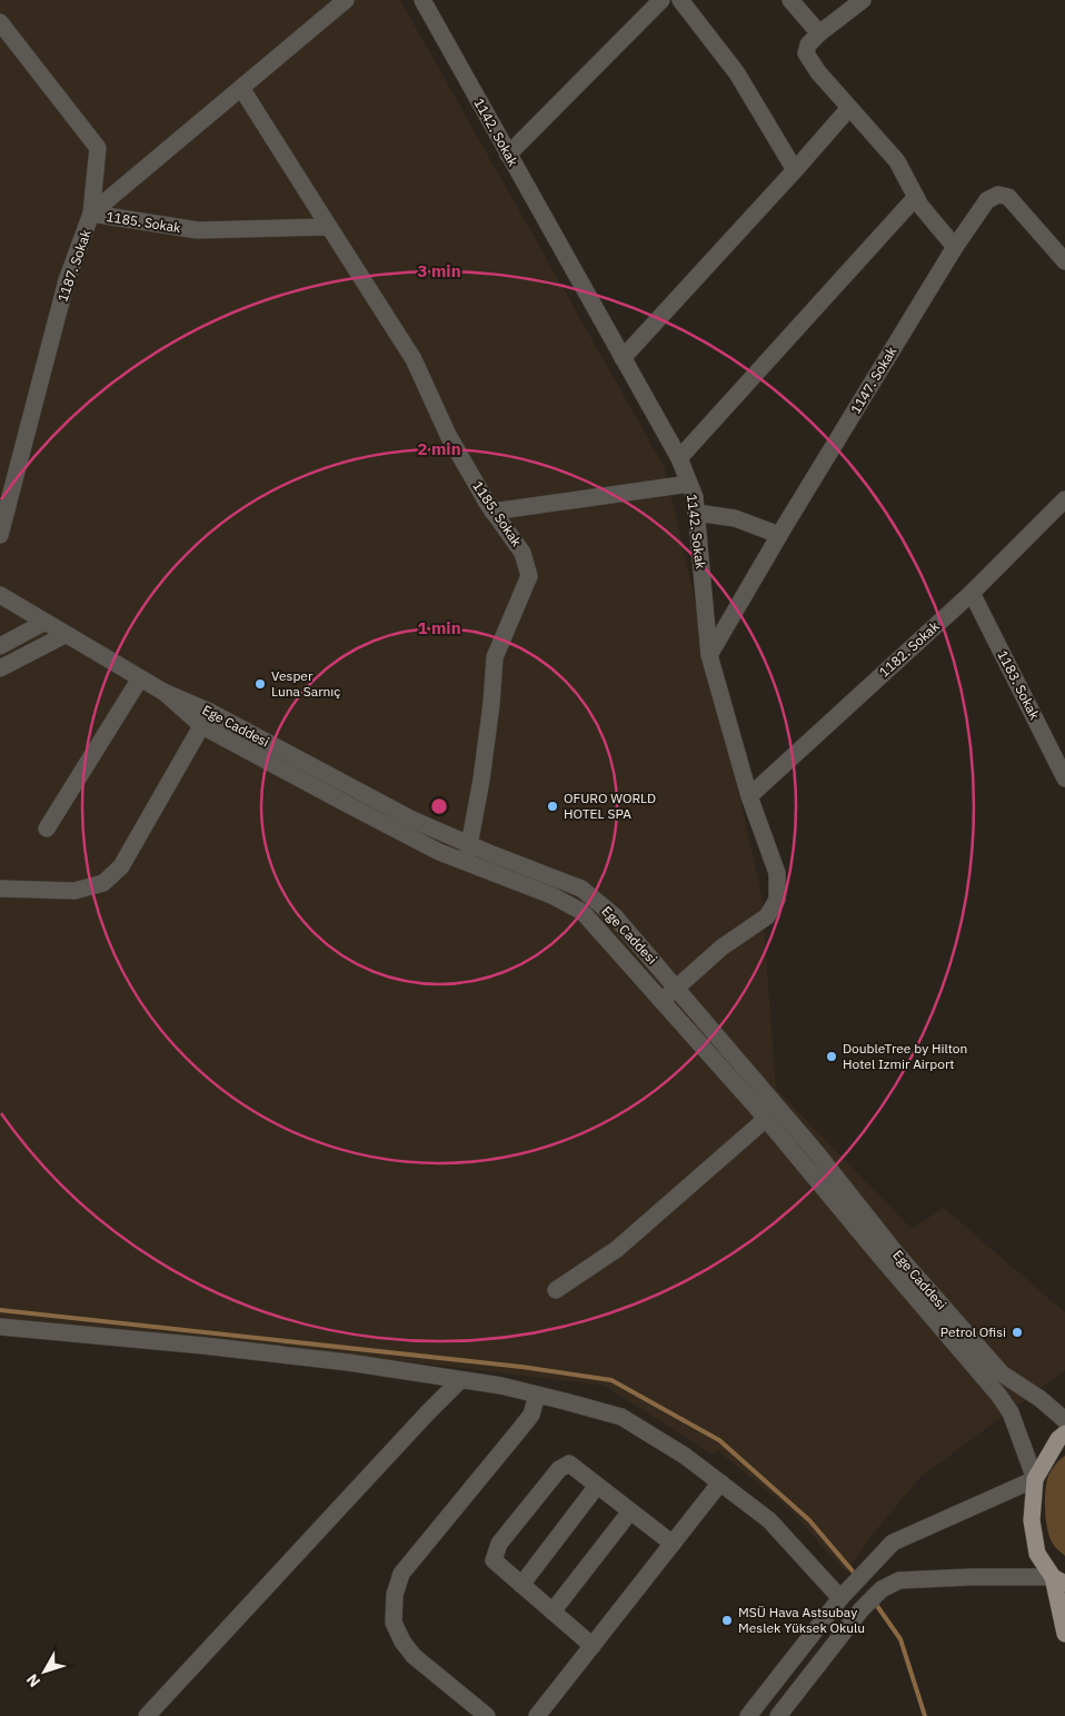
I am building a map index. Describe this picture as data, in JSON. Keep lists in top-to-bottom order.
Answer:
{
  "streets": {
    "street": [
      "1142. Sokak",
      "1185. Sokak",
      "1187. Sokak",
      "1147. Sokak",
      "1182. Sokak",
      "1183. Sokak",
      "Ege Caddesi"
    ]
  },
  "crossings": [
    ["1142. Sokak", "1147. Sokak"],
    ["1142. Sokak", "1182. Sokak"],
    ["1142. Sokak", "Ege Caddesi"],
    ["1185. Sokak", "1187. Sokak"],
    ["1185. Sokak", "Ege Caddesi"],
    ["1182. Sokak", "1183. Sokak"]
  ],
  "places": [
    "Vesper Luna Sarnıç",
    "OFURO WORLD HOTEL SPA",
    "DoubleTree by Hilton Hotel Izmir Airport",
    "Petrol Ofisi",
    "MSÜ Hava Astsubay Meslek Yüksek Okulu"
  ],
  "north": "bottom left",
  "rings": ["3 min", "2 min", "1 min"]
}
